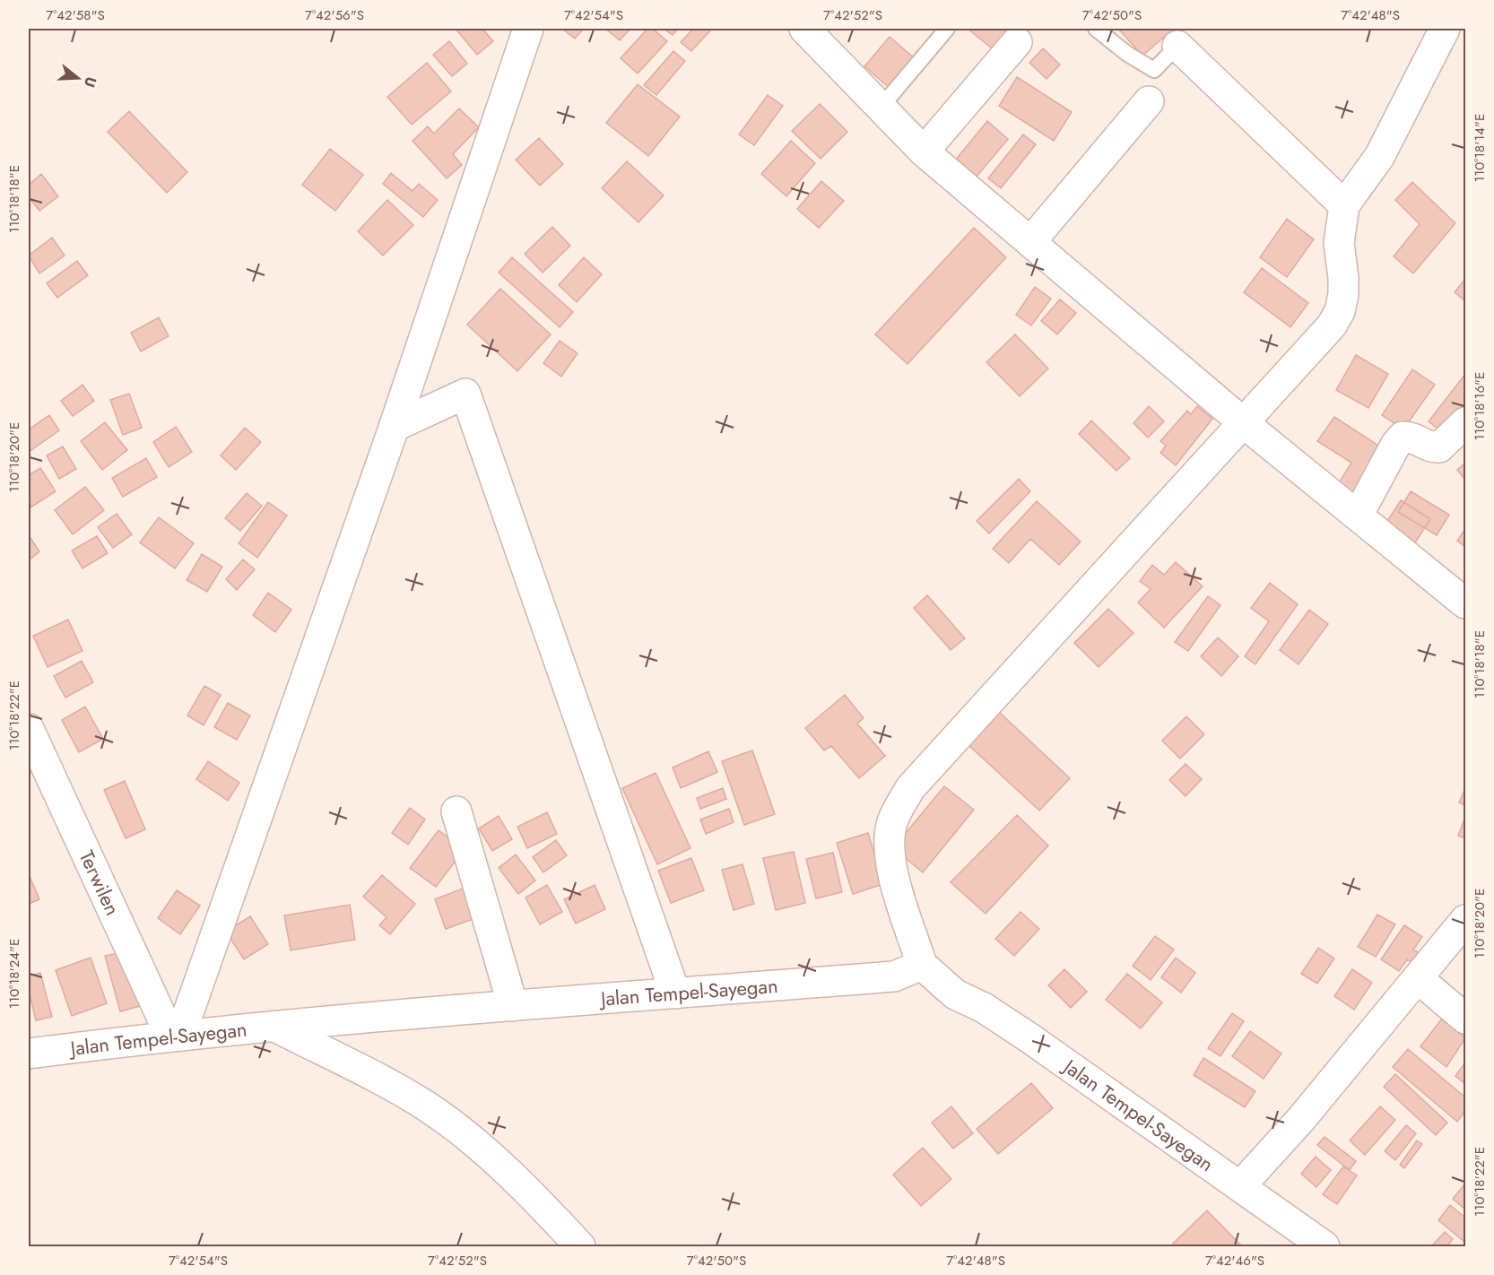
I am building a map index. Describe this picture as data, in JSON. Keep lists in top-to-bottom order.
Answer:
{
  "streets": {
    "street": ["Terwilen", "Jalan Tempel-Sayegan"]
  },
  "crossings": [
    ["Terwilen", "Jalan Tempel-Sayegan"]
  ],
  "north": "right",
  "coordinates": [
    "7°42'58\"S",
    "7°42'56\"S",
    "7°42'54\"S",
    "7°42'52\"S",
    "7°42'50\"S",
    "7°42'48\"S",
    "110°18'14\"E",
    "110°18'18\"E",
    "110°18'16\"E",
    "110°18'20\"E",
    "110°18'22\"E",
    "110°18'24\"E",
    "7°42'46\"S"
  ]
}
